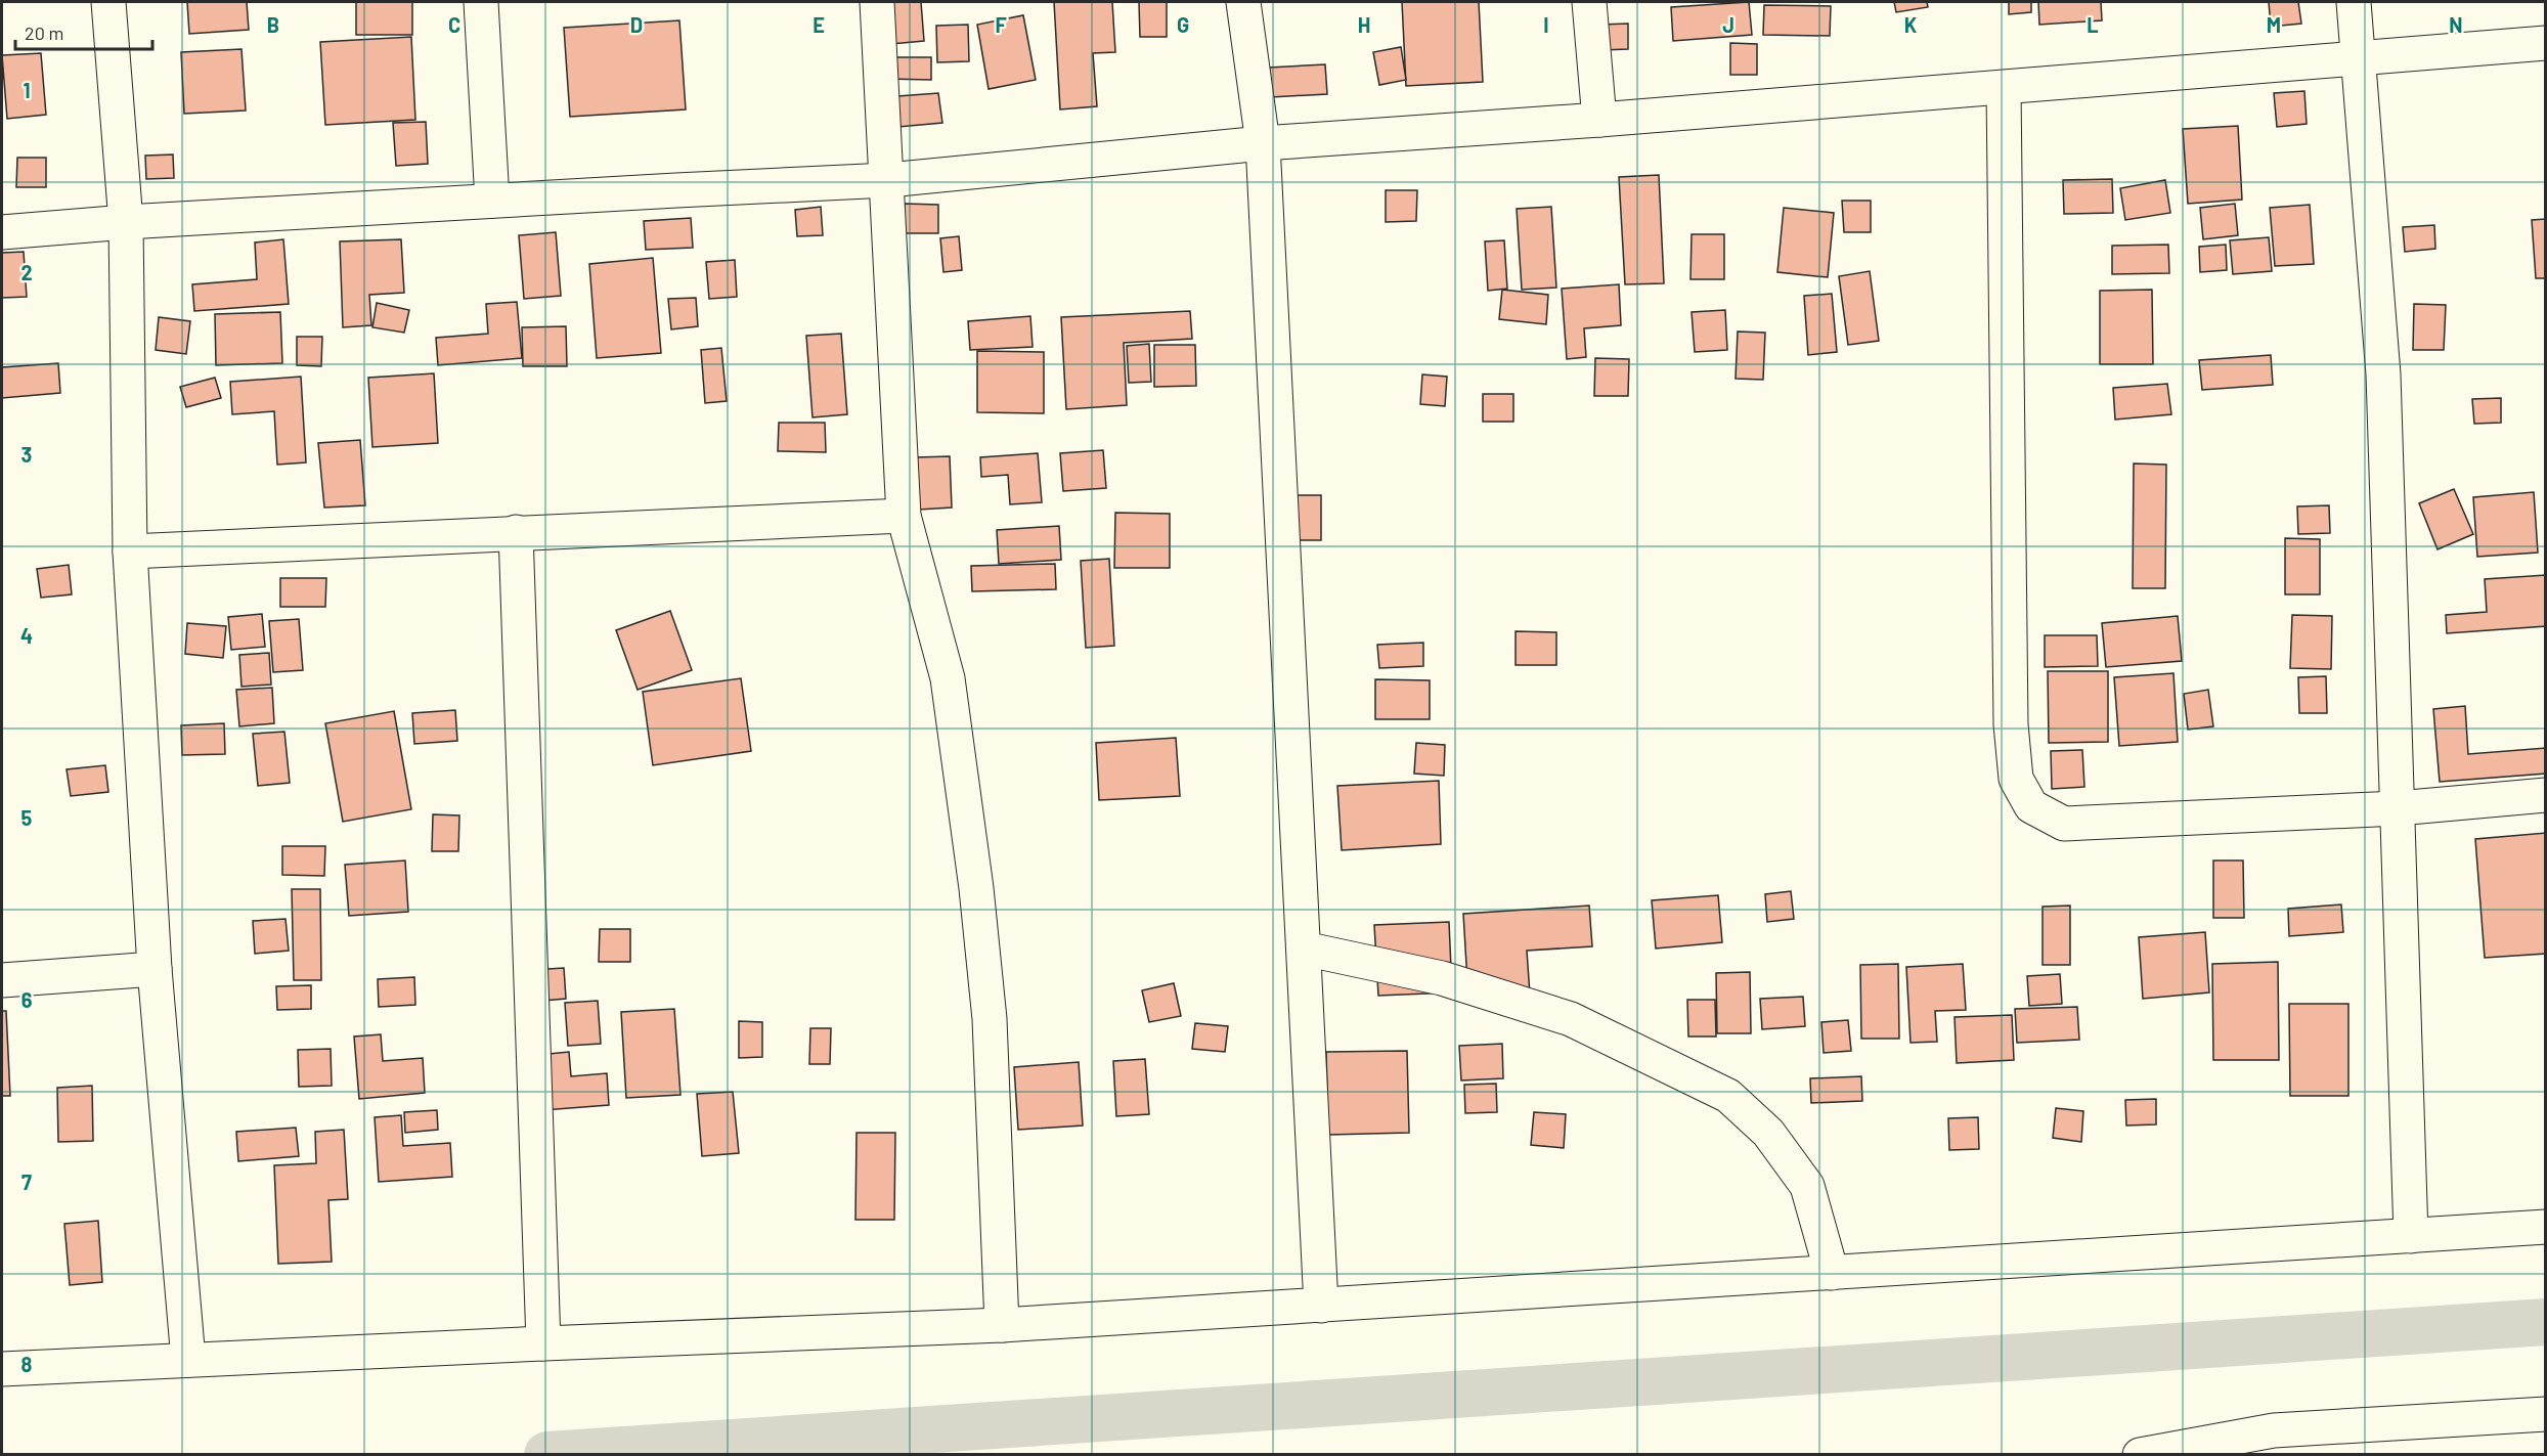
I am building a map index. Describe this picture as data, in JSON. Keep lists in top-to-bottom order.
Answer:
{
  "scale_bar": "20 m",
  "grid": {
    "columns": [
      "B",
      "C",
      "D",
      "E",
      "F",
      "G",
      "H",
      "I",
      "J",
      "K",
      "L",
      "M",
      "N"
    ],
    "rows": [
      "1",
      "2",
      "3",
      "4",
      "5",
      "6",
      "7",
      "8"
    ]
  }
}
